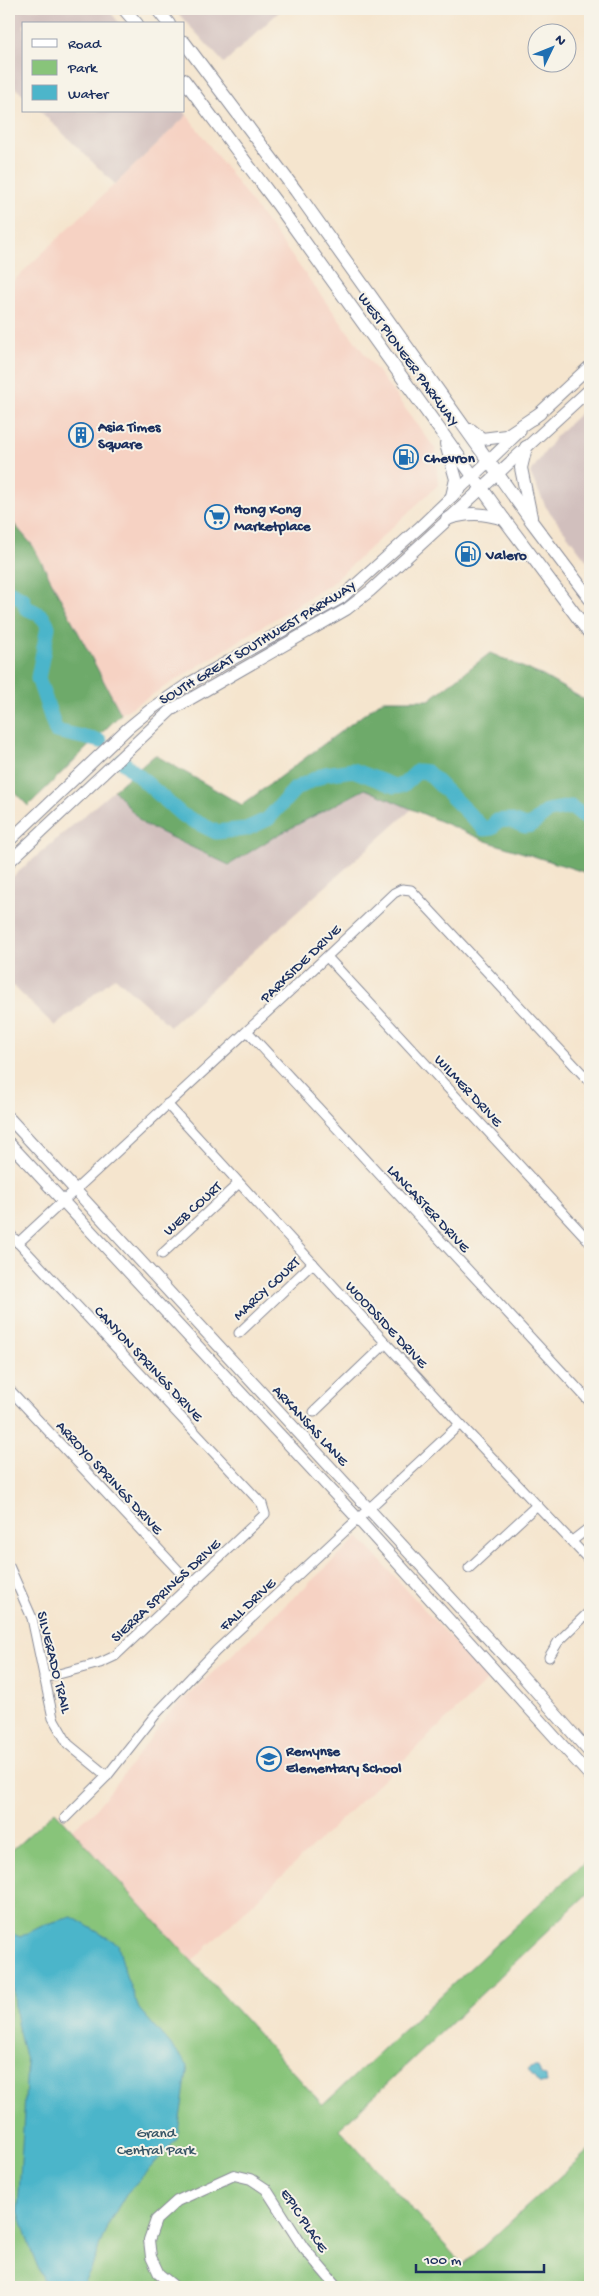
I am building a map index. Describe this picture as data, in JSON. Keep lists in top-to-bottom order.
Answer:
{
  "streets": {
    "main road": ["WEST PIONEER PARKWAY", "SOUTH GREAT SOUTHWEST PARKWAY", "ARKANSAS LANE"],
    "street": [
      "PARKSIDE DRIVE",
      "WILMER DRIVE",
      "WEB COURT",
      "LANCASTER DRIVE",
      "MARCY COURT",
      "WOODSIDE DRIVE",
      "CANYON SPRINGS DRIVE",
      "ARROYO SPRINGS DRIVE",
      "SIERRA SPRINGS DRIVE",
      "FALL DRIVE",
      "SILVERADO TRAIL",
      "EPIC PLACE"
    ]
  },
  "crossings": [
    ["WEST PIONEER PARKWAY", "SOUTH GREAT SOUTHWEST PARKWAY"],
    ["PARKSIDE DRIVE", "WILMER DRIVE"],
    ["PARKSIDE DRIVE", "LANCASTER DRIVE"],
    ["PARKSIDE DRIVE", "WOODSIDE DRIVE"],
    ["PARKSIDE DRIVE", "CANYON SPRINGS DRIVE"],
    ["PARKSIDE DRIVE", "ARKANSAS LANE"],
    ["WEB COURT", "WOODSIDE DRIVE"],
    ["MARCY COURT", "WOODSIDE DRIVE"],
    ["WOODSIDE DRIVE", "FALL DRIVE"],
    ["CANYON SPRINGS DRIVE", "SIERRA SPRINGS DRIVE"],
    ["ARKANSAS LANE", "FALL DRIVE"],
    ["ARROYO SPRINGS DRIVE", "SIERRA SPRINGS DRIVE"],
    ["SIERRA SPRINGS DRIVE", "SILVERADO TRAIL"],
    ["FALL DRIVE", "SILVERADO TRAIL"]
  ],
  "parks": ["Grand Central Park"],
  "places": {
    "building": ["Asia Times Square"],
    "fuel station": ["Chevron", "Valero"],
    "supermarket": ["Hong Kong Marketplace"],
    "school or university": ["Remynse Elementary School"]
  },
  "legend": ["Road", "Park", "Water"],
  "scale_bar": "100 m",
  "north": "top right"
}
